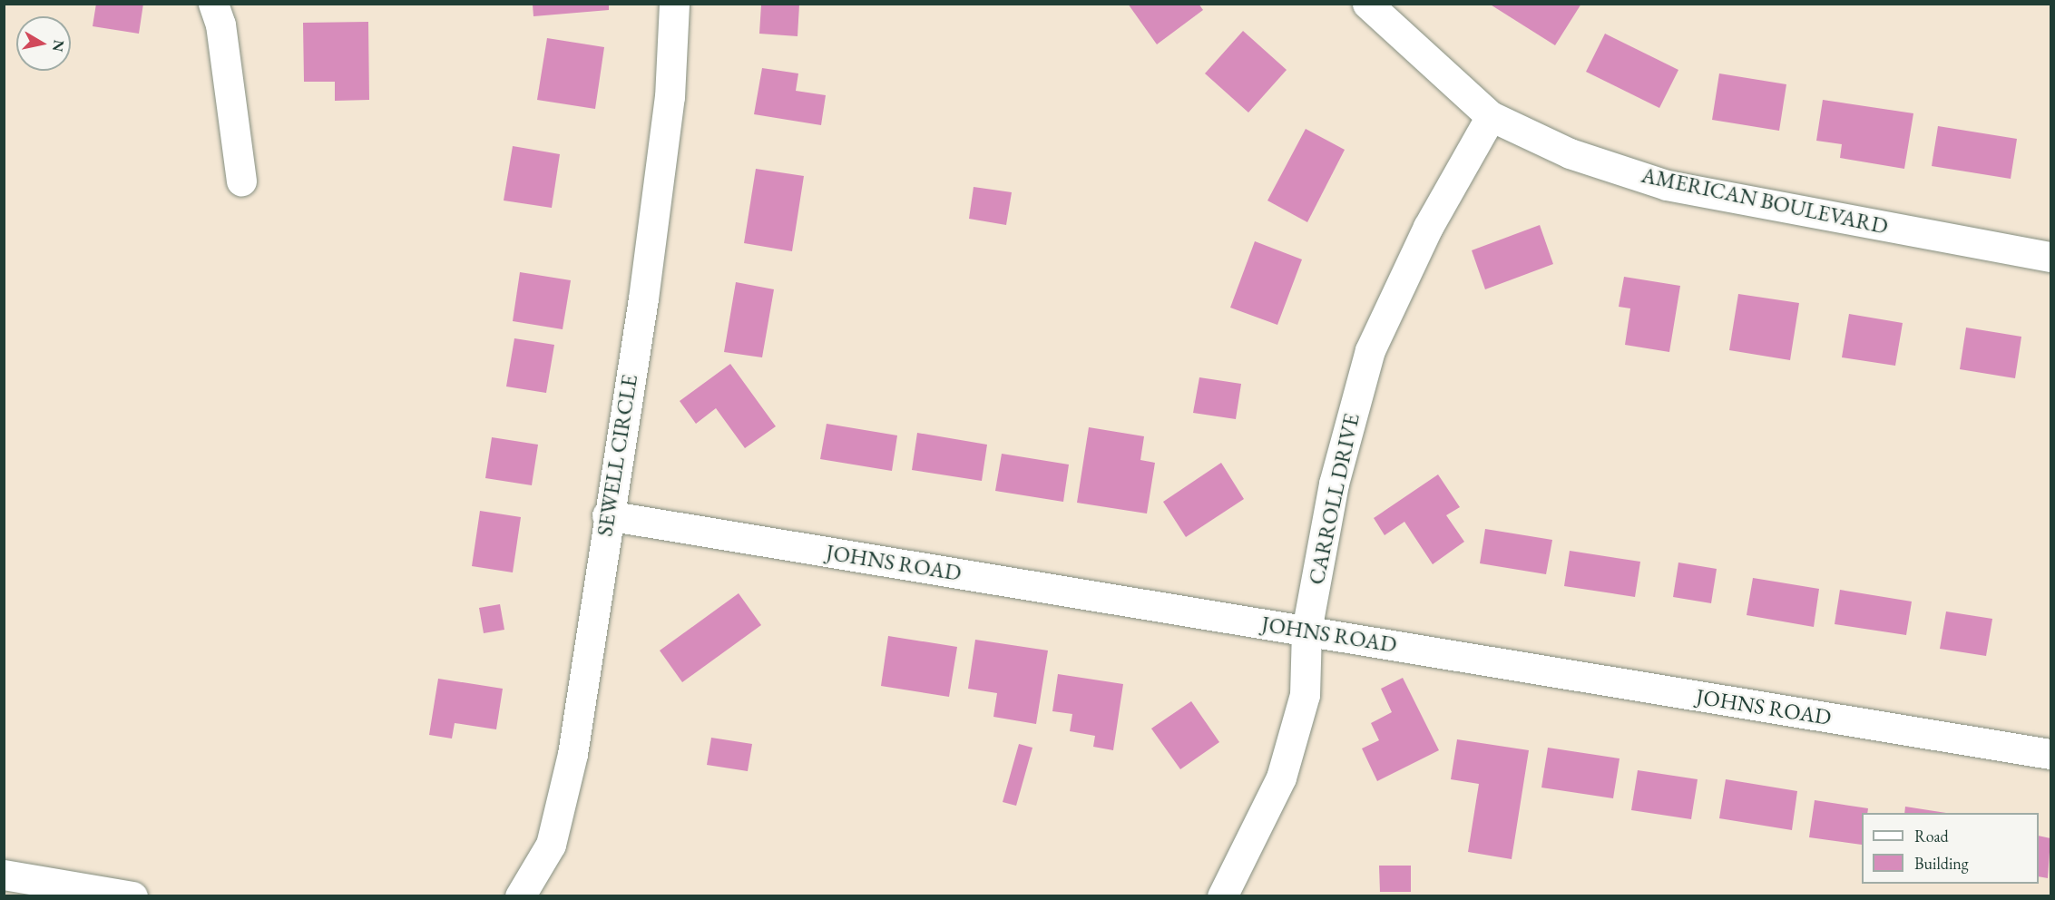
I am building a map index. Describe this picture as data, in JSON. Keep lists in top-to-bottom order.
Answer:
{
  "streets": {
    "street": [
      "AMERICAN BOULEVARD",
      "SEWELL CIRCLE",
      "CARROLL DRIVE",
      "JOHNS ROAD"
    ]
  },
  "crossings": [
    ["AMERICAN BOULEVARD", "CARROLL DRIVE"],
    ["SEWELL CIRCLE", "JOHNS ROAD"],
    ["CARROLL DRIVE", "JOHNS ROAD"]
  ],
  "legend": ["Road", "Building"],
  "north": "right"
}
